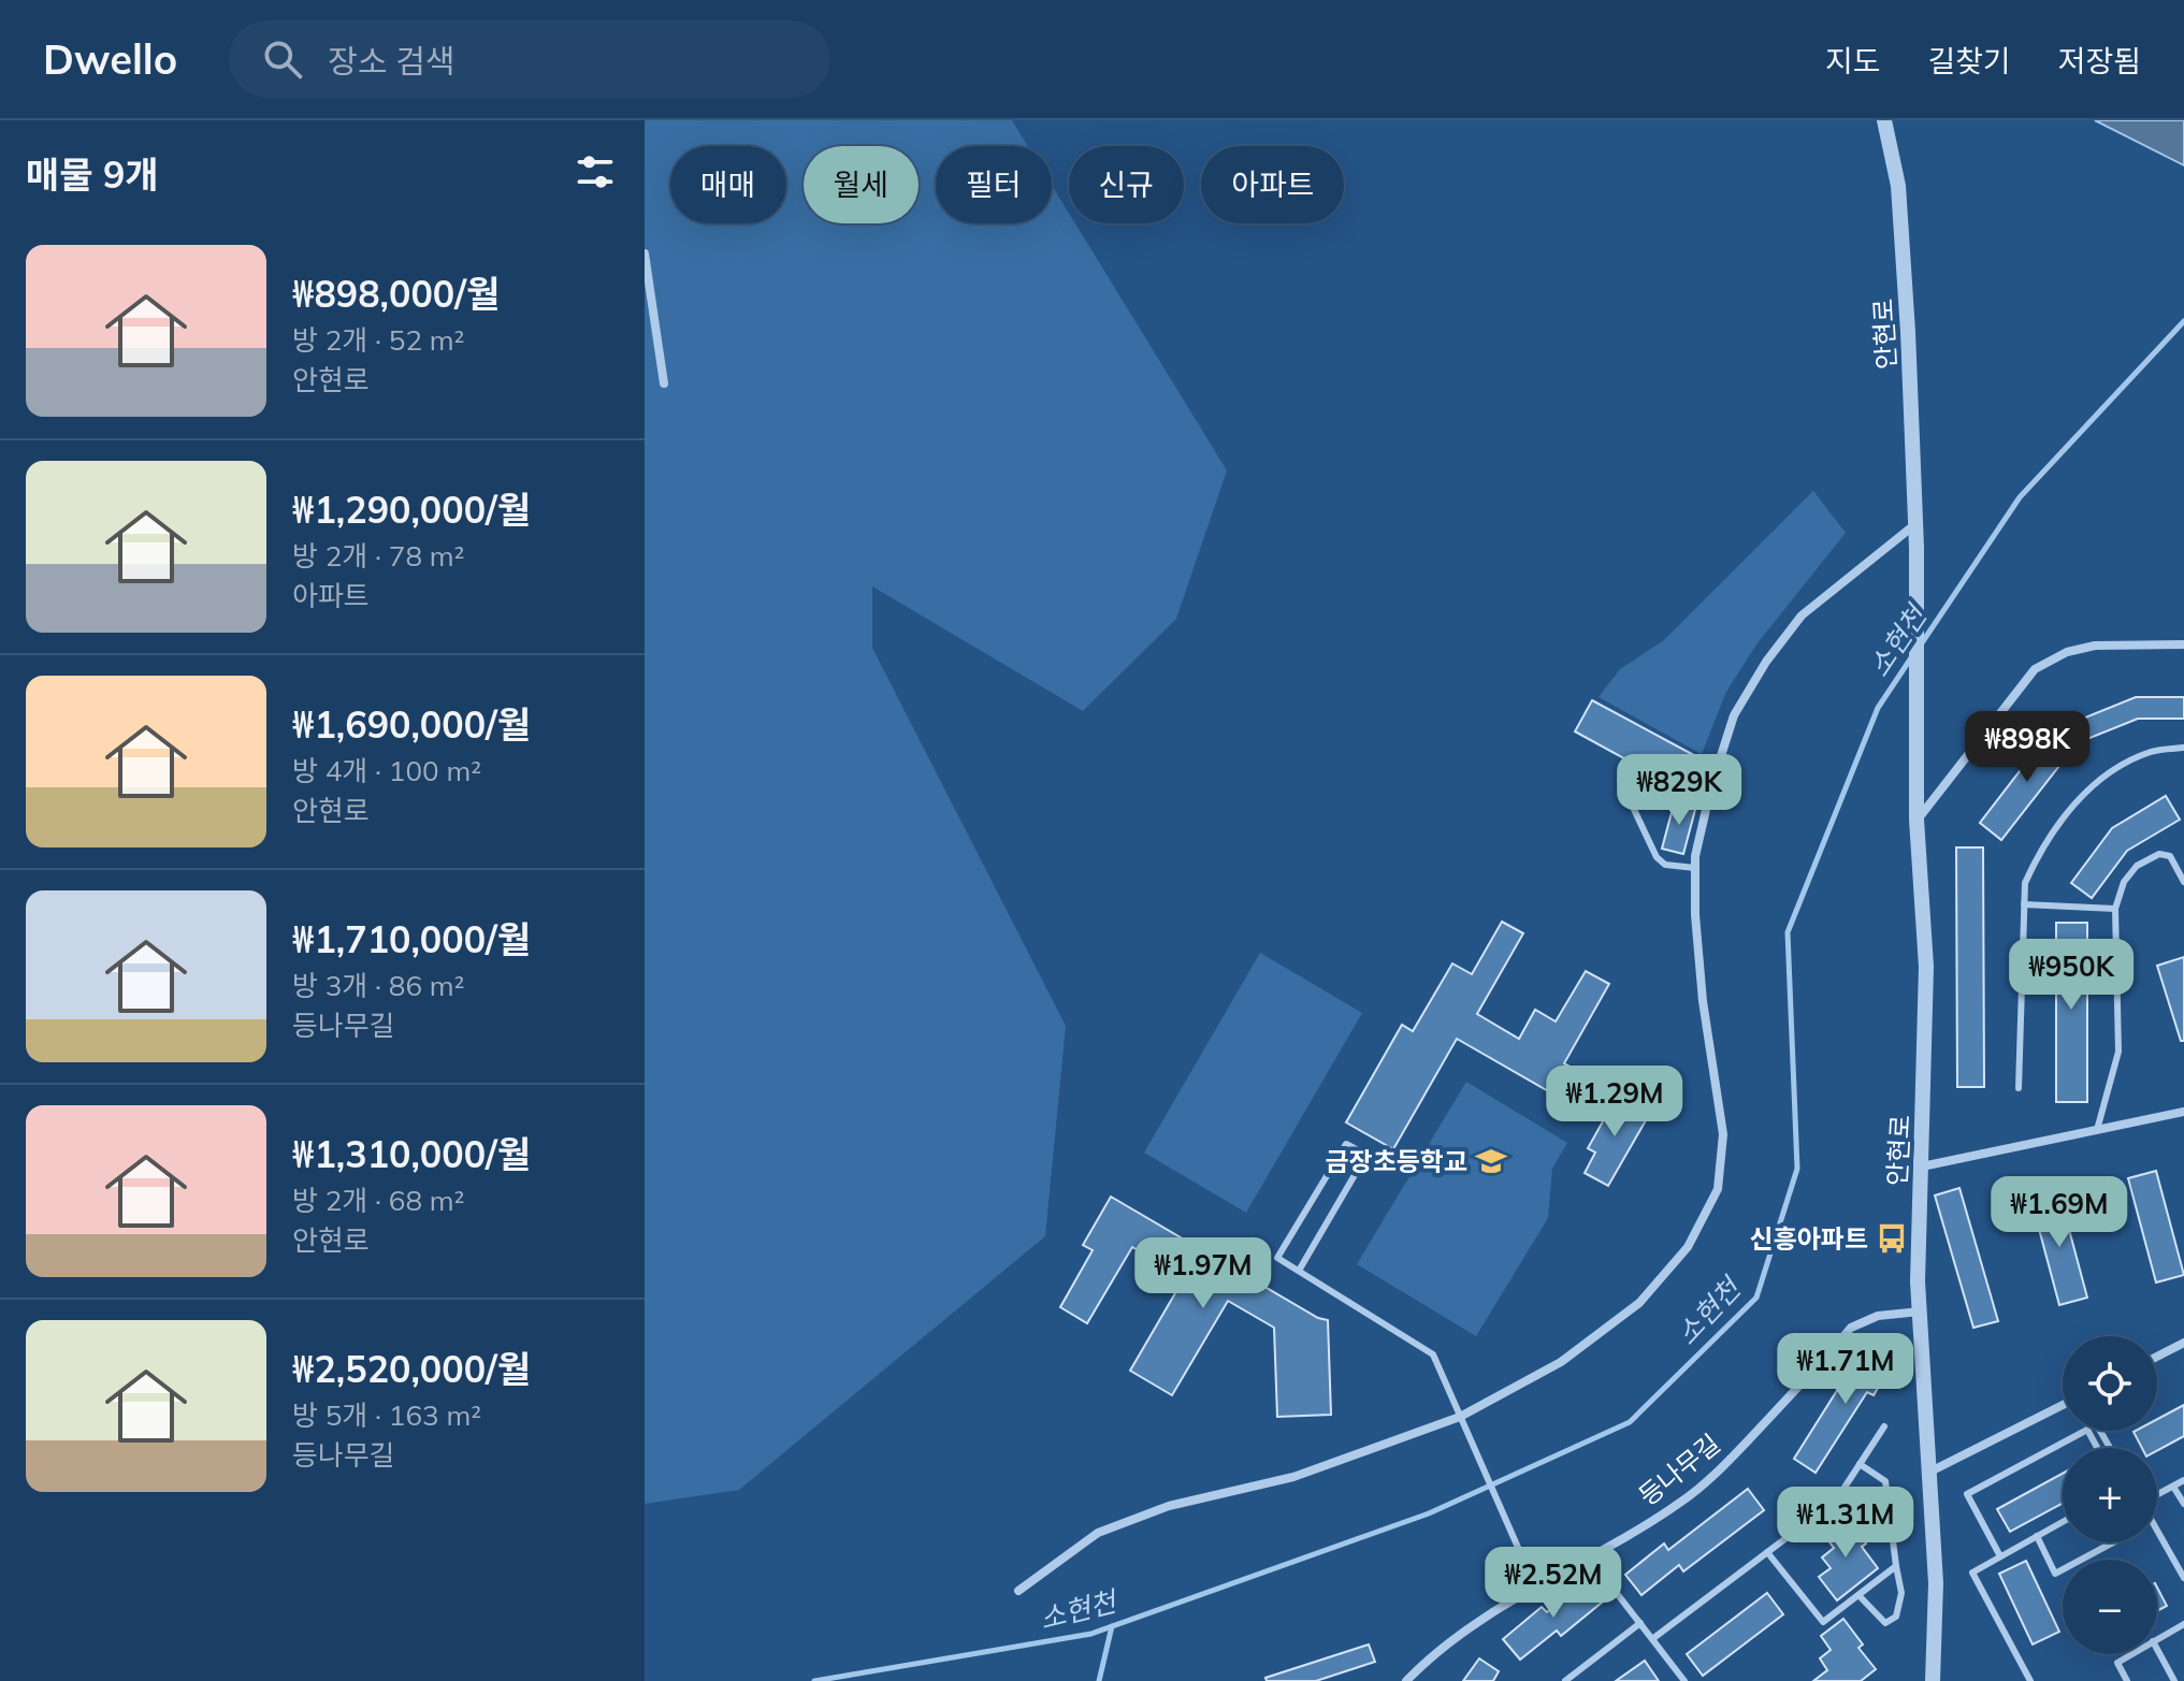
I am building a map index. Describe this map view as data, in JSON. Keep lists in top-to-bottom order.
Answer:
{
  "streets": {
    "street": ["안현로", "등나무길"]
  },
  "crossings": [
    ["안현로", "등나무길"]
  ],
  "water": ["소현천"],
  "places": {
    "school or university": ["금장초등학교"],
    "bus stop": ["신흥아파트"]
  },
  "page": {
    "header": "Dwello",
    "search": "장소 검색",
    "nav": ["지도", "길찾기", "저장됨"],
    "heading": "매물 9개",
    "chip": [
      "매매",
      "월세",
      "필터",
      "신규",
      "아파트"
    ],
    "list": [
      {
        "name": "₩898,000/월",
        "note": "방 2개 · 52 m² · 안현로"
      },
      {
        "name": "₩1,290,000/월",
        "note": "방 2개 · 78 m² · 아파트"
      },
      {
        "name": "₩1,690,000/월",
        "note": "방 4개 · 100 m² · 안현로"
      },
      {
        "name": "₩1,710,000/월",
        "note": "방 3개 · 86 m² · 등나무길"
      },
      {
        "name": "₩1,310,000/월",
        "note": "방 2개 · 68 m² · 안현로"
      },
      {
        "name": "₩2,520,000/월",
        "note": "방 5개 · 163 m² · 등나무길"
      }
    ],
    "price": [
      "₩898K",
      "₩829K",
      "₩950K",
      "₩1.29M",
      "₩1.69M",
      "₩1.97M",
      "₩1.71M",
      "₩1.31M",
      "₩2.52M"
    ],
    "map_buttons": ["+", "−"]
  }
}
